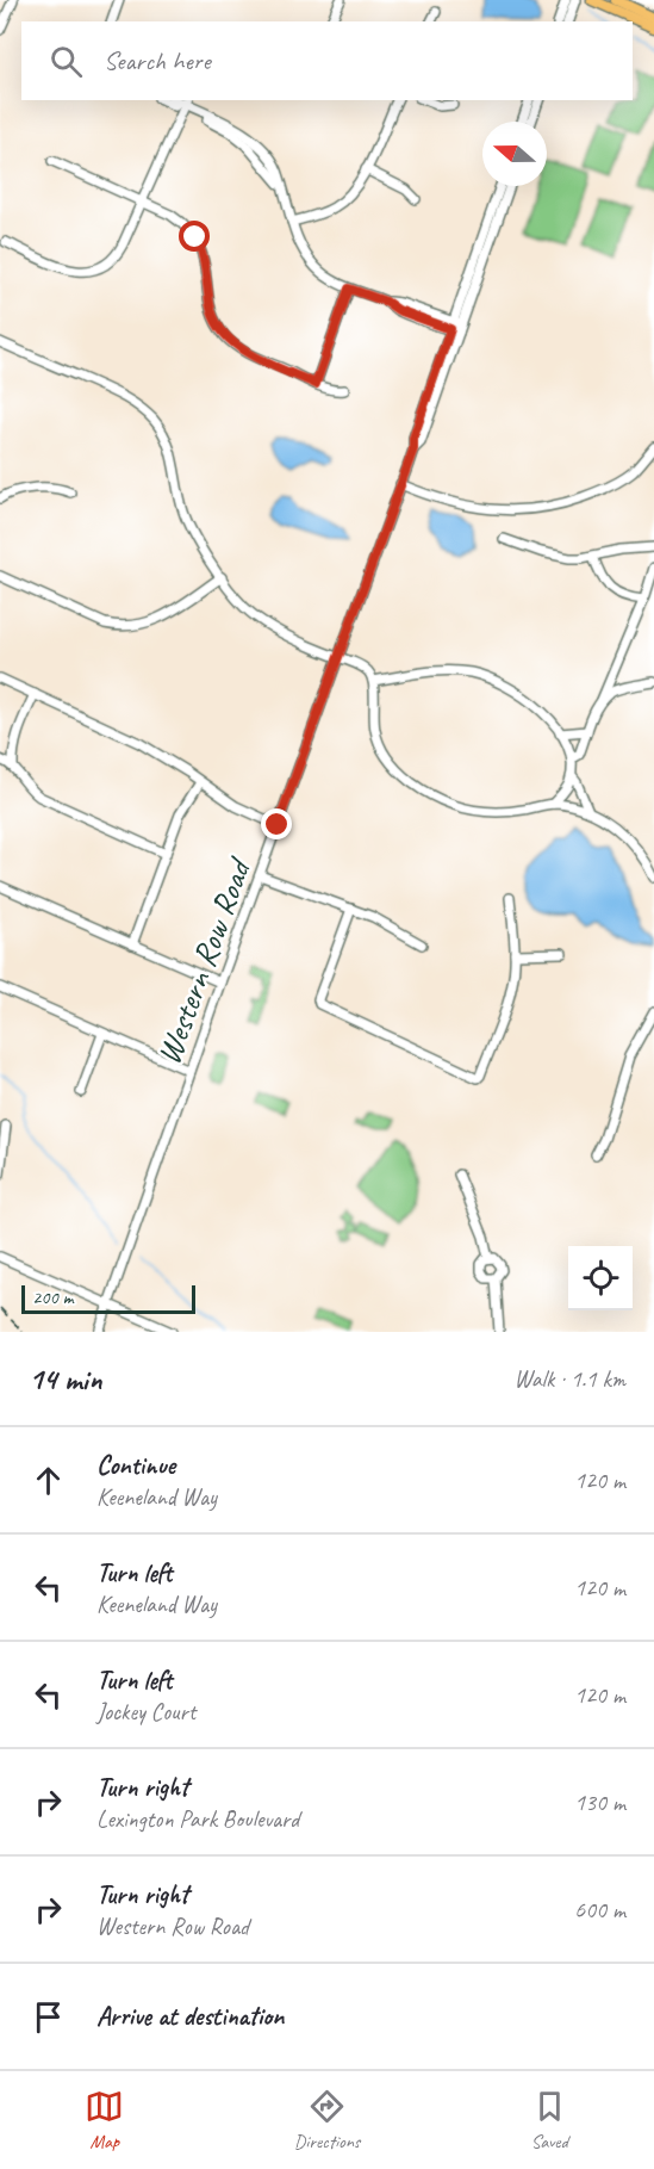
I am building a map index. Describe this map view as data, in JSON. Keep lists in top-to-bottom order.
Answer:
{
  "streets": {
    "street": ["Western Row Road"]
  },
  "scale_bar": "200 m",
  "north": "left",
  "page": {
    "search": "Search here",
    "scale": "200 m",
    "heading": ["14 min", "Walk · 1.1 km"],
    "list": [
      ["Continue", "Keeneland Way", "120 m"],
      ["Turn left", "Keeneland Way", "120 m"],
      ["Turn left", "Jockey Court", "120 m"],
      ["Turn right", "Lexington Park Boulevard", "130 m"],
      ["Turn right", "Western Row Road", "600 m"],
      "Arrive at destination"
    ],
    "nav": ["Map", "Directions", "Saved"]
  }
}
